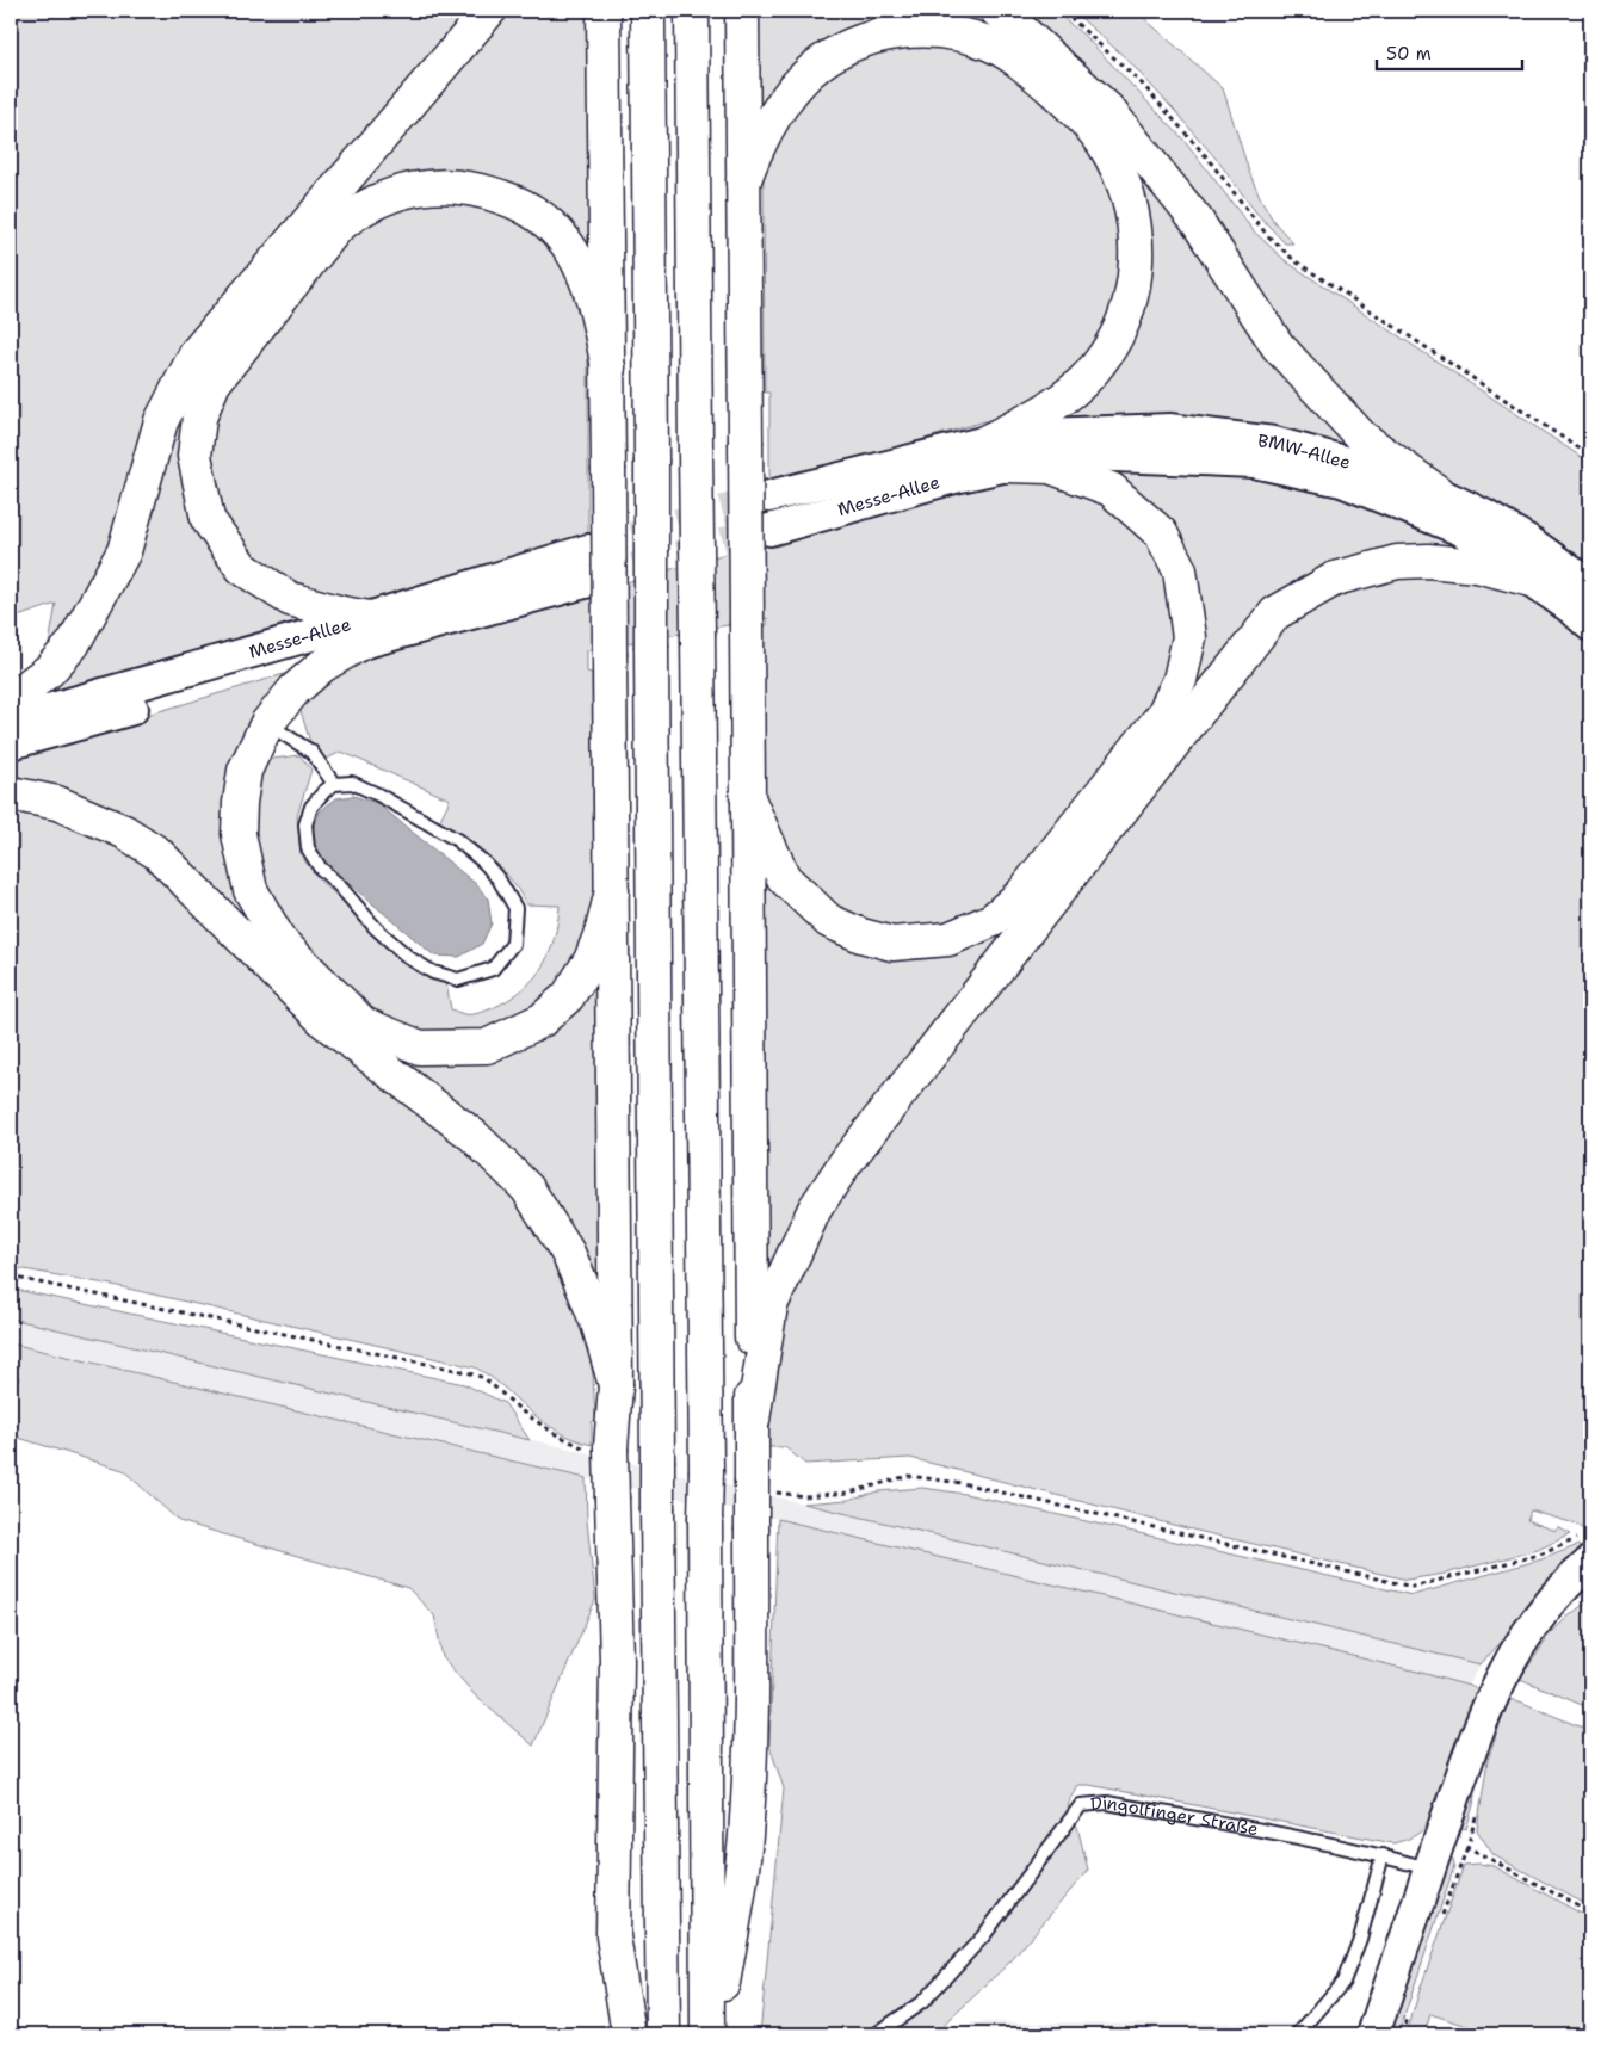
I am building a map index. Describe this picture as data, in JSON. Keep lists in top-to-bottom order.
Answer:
{
  "streets": {
    "main road": ["BMW-Allee", "Messe-Allee"],
    "lane": ["Dingolfinger Straße"]
  },
  "crossings": [
    ["BMW-Allee", "Messe-Allee"]
  ],
  "scale_bar": "50 m"
}
